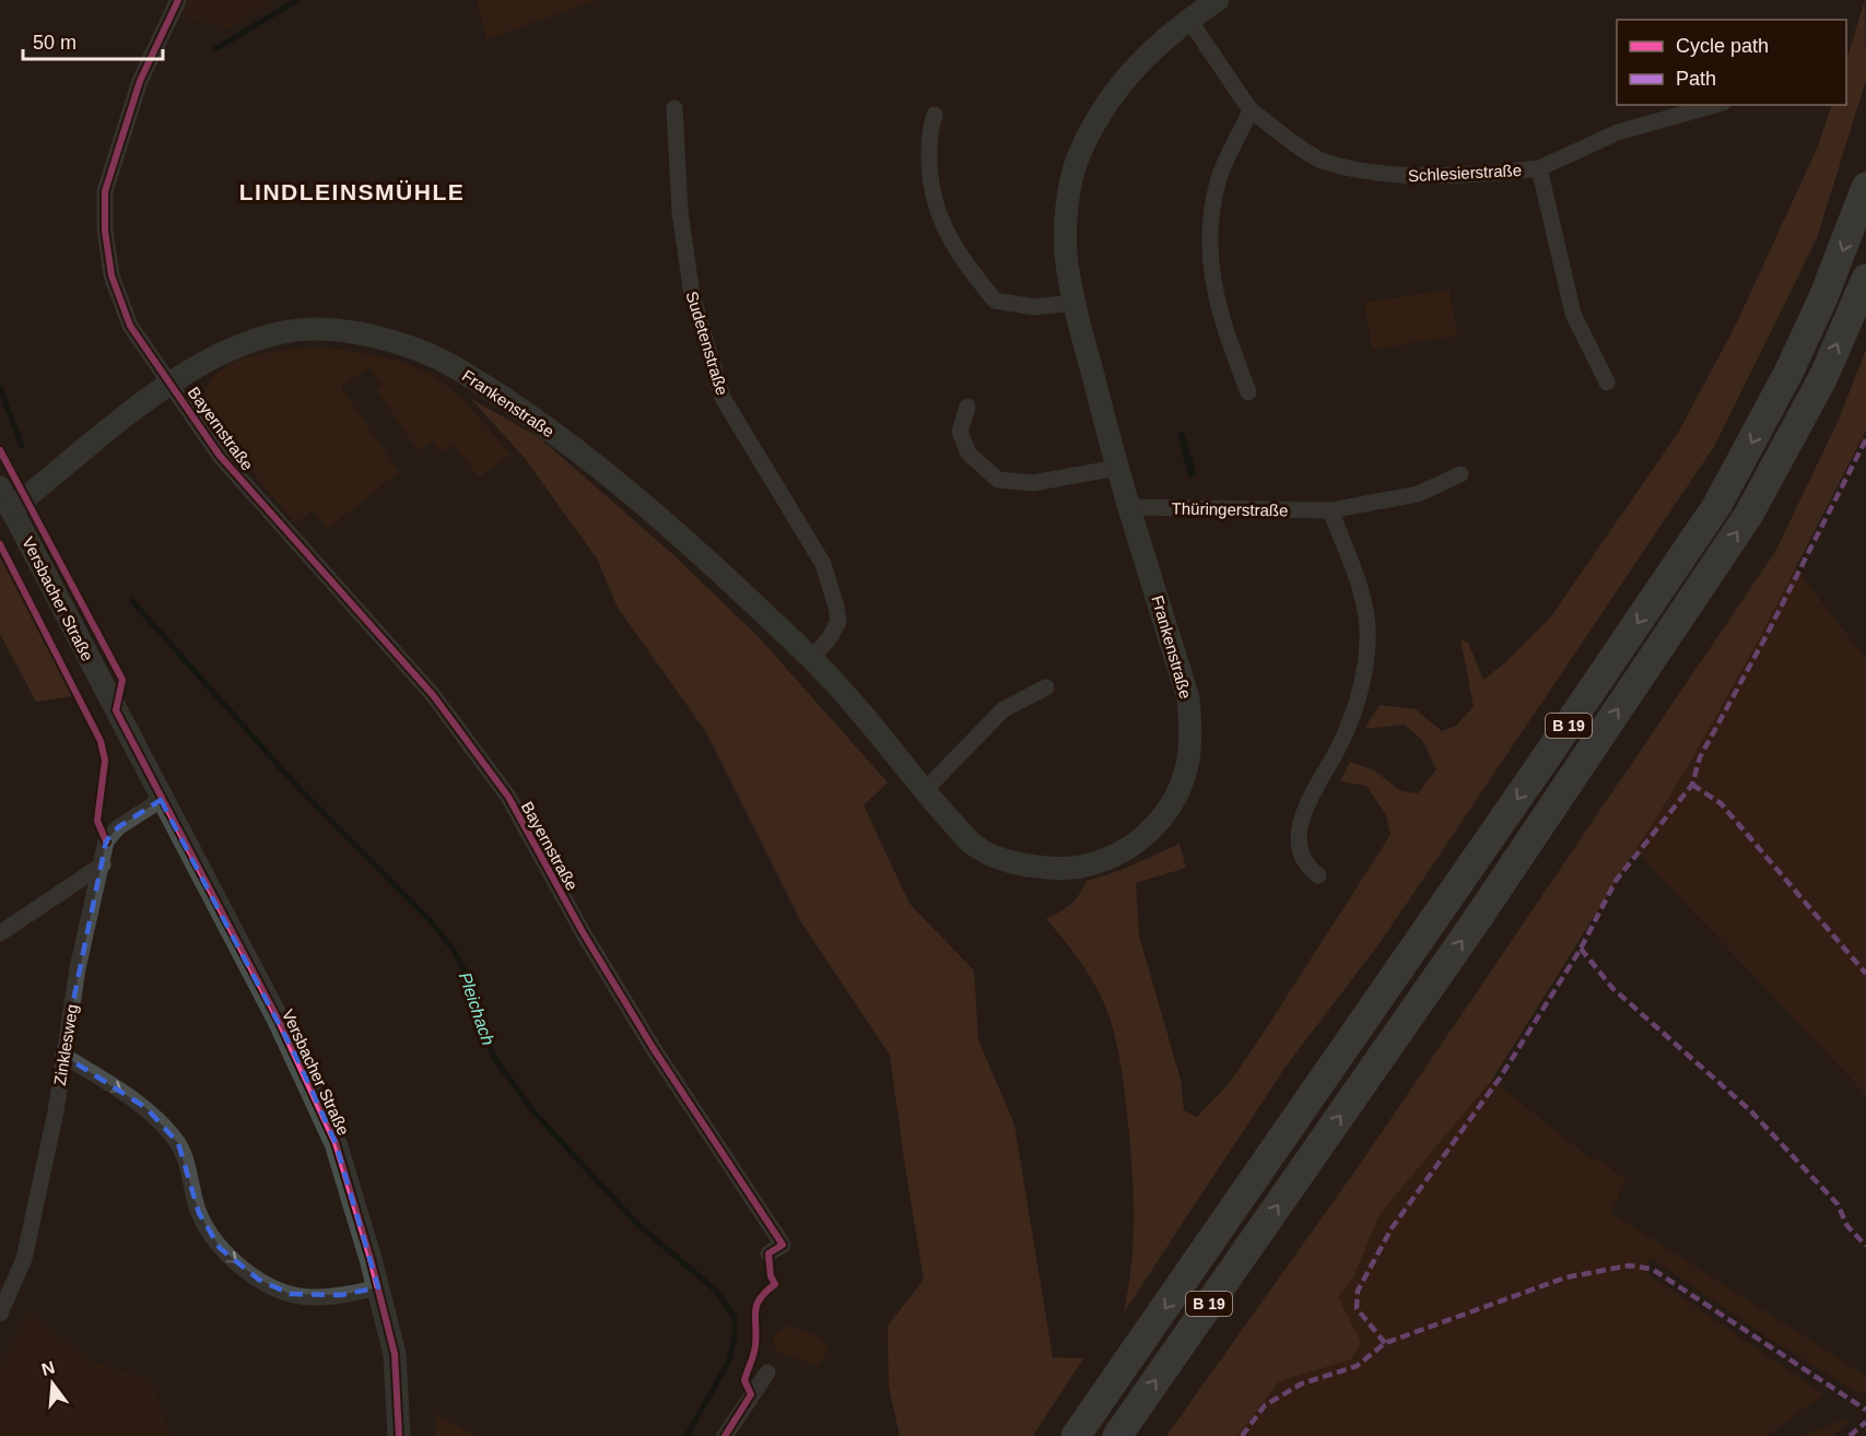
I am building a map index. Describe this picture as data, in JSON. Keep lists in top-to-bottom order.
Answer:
{
  "streets": {
    "highway": ["B 19"],
    "street": [
      "Schlesierstraße",
      "Sudetenstraße",
      "Frankenstraße",
      "Bayernstraße",
      "Thüringerstraße",
      "Versbacher Straße",
      "Zinklesweg"
    ]
  },
  "crossings": [
    ["Schlesierstraße", "Frankenstraße"],
    ["Sudetenstraße", "Frankenstraße"],
    ["Frankenstraße", "Bayernstraße"],
    ["Frankenstraße", "Thüringerstraße"],
    ["Frankenstraße", "Versbacher Straße"],
    ["Versbacher Straße", "Zinklesweg"]
  ],
  "districts": ["LINDLEINSMÜHLE"],
  "water": ["Pleichach"],
  "legend": ["Cycle path", "Path"],
  "scale_bar": "50 m",
  "north": "top"
}
